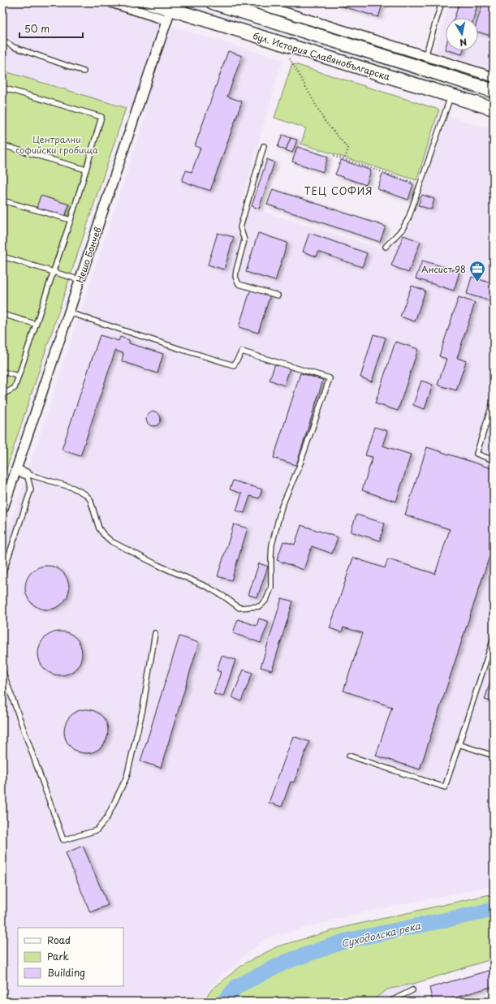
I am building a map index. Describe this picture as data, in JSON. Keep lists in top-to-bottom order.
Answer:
{
  "streets": {
    "main road": ["бул. История Славянобългарска"],
    "street": ["Нешо Бончев"]
  },
  "crossings": [
    ["бул. История Славянобългарска", "Нешо Бончев"]
  ],
  "districts": ["ТЕЦ СОФИЯ"],
  "water": ["Суходолска река"],
  "parks": ["Централни софийски гробища"],
  "places": {
    "office": ["Ансист 98"]
  },
  "legend": ["Road", "Park", "Building"],
  "scale_bar": "50 m",
  "north": "bottom"
}
